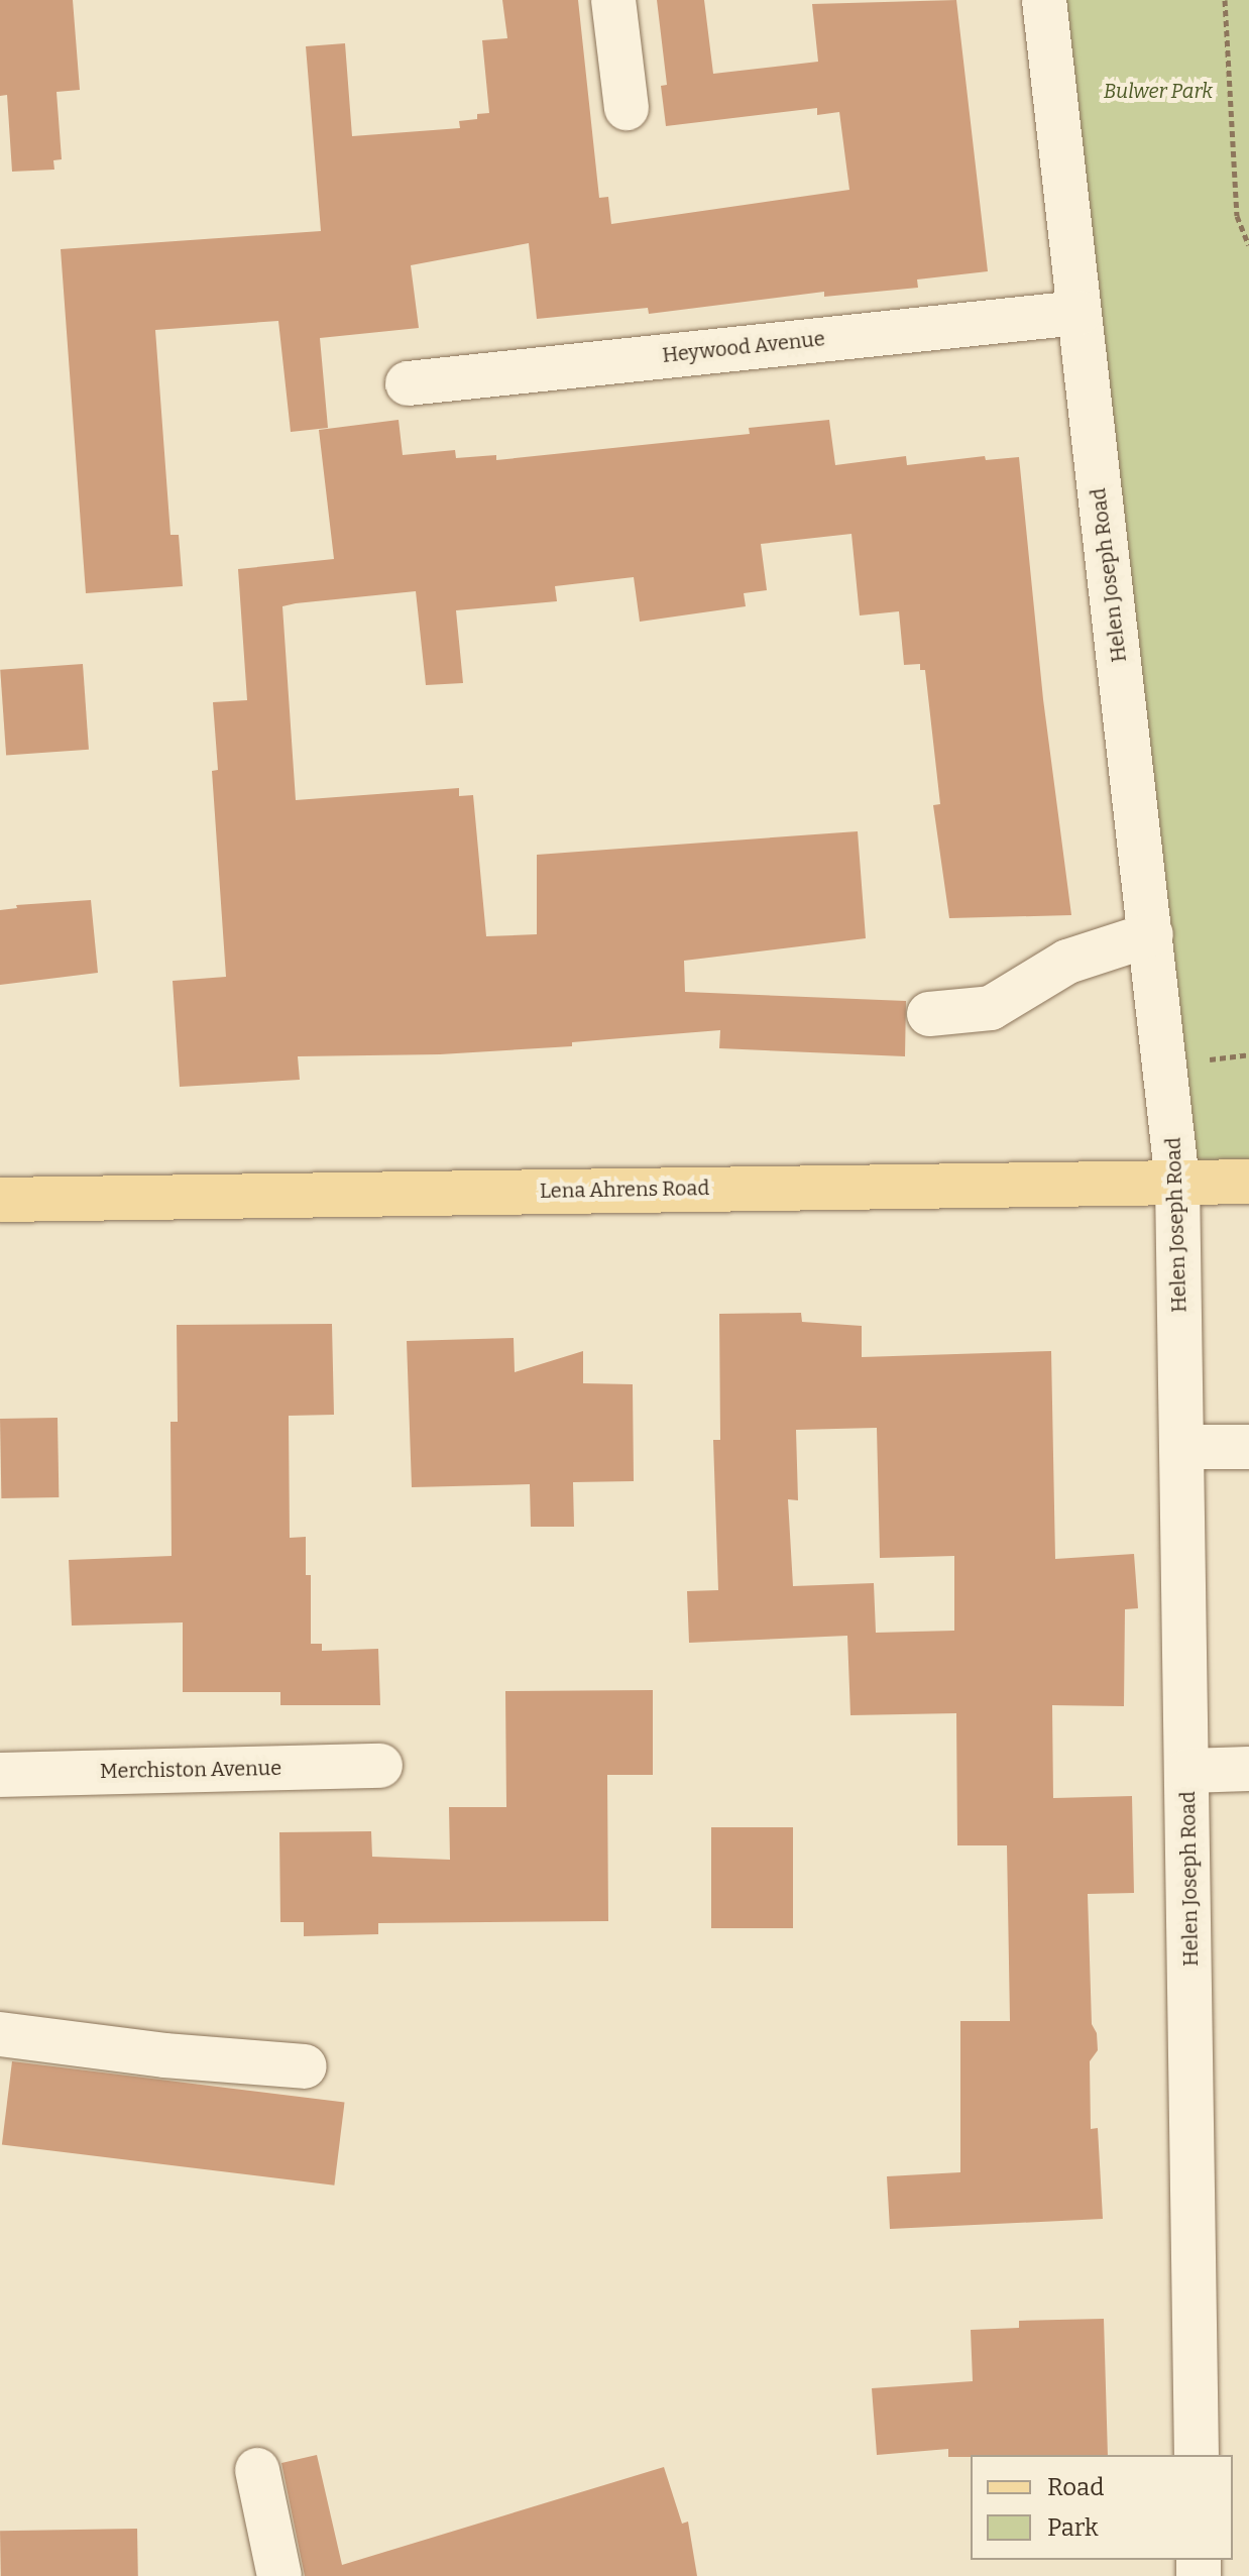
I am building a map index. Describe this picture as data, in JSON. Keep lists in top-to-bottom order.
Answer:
{
  "streets": {
    "main road": ["Lena Ahrens Road"],
    "street": ["Heywood Avenue", "Helen Joseph Road", "Merchiston Avenue"]
  },
  "crossings": [
    ["Heywood Avenue", "Helen Joseph Road"],
    ["Helen Joseph Road", "Lena Ahrens Road"]
  ],
  "parks": ["Bulwer Park"],
  "legend": ["Road", "Park"]
}
